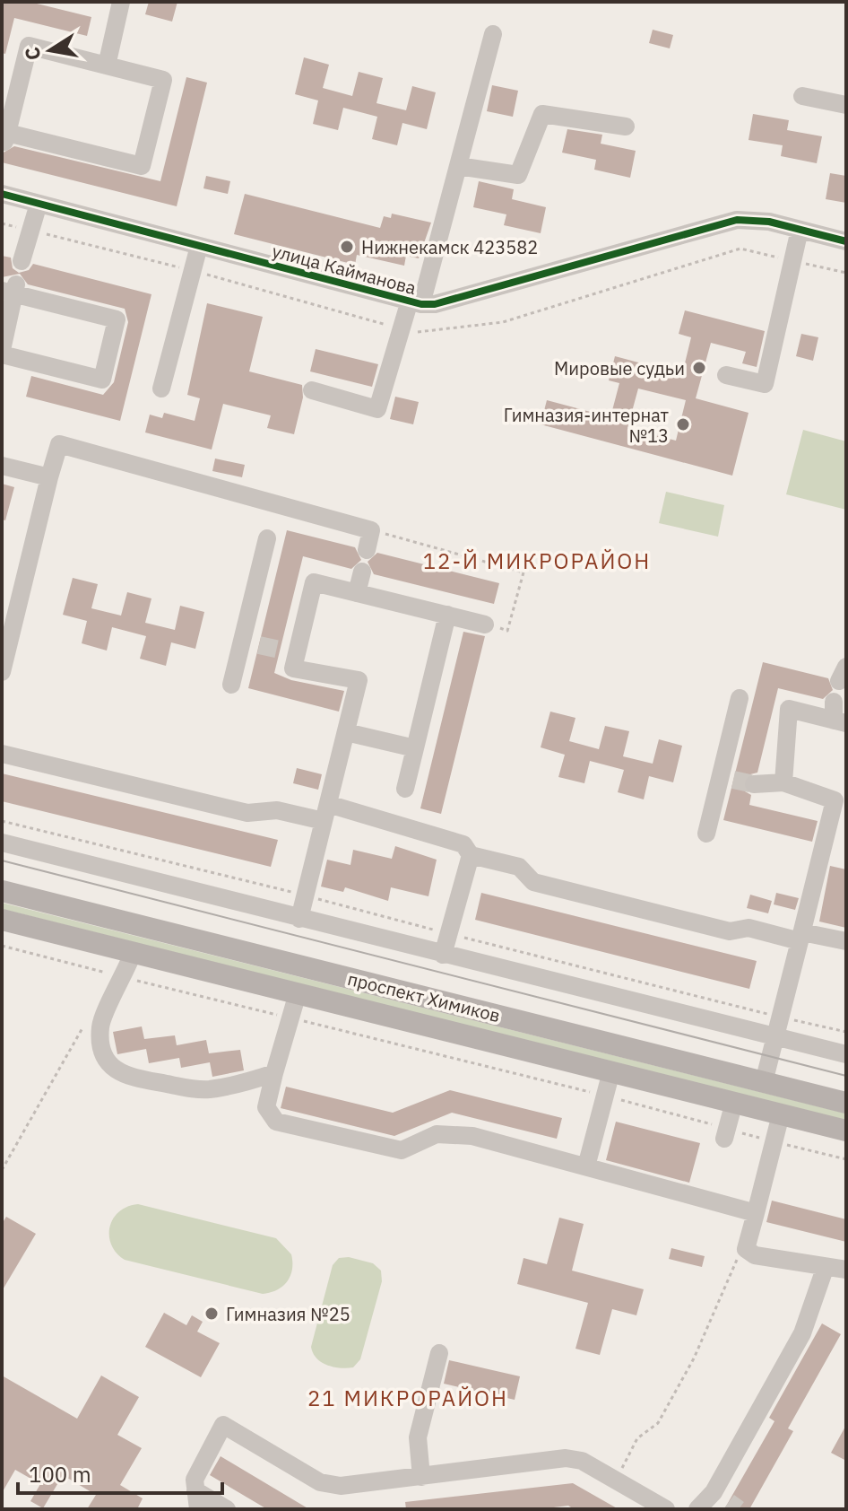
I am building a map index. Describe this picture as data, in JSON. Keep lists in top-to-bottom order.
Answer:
{
  "streets": {
    "main road": ["проспект Химиков"],
    "street": ["улица Кайманова"]
  },
  "districts": ["12-Й МИКРОРАЙОН", "21 МИКРОРАЙОН"],
  "places": [
    "Нижнекамск 423582",
    "Мировые судьи",
    "Гимназия-интернат №13",
    "Гимназия №25"
  ],
  "scale_bar": "100 m",
  "north": "left"
}
